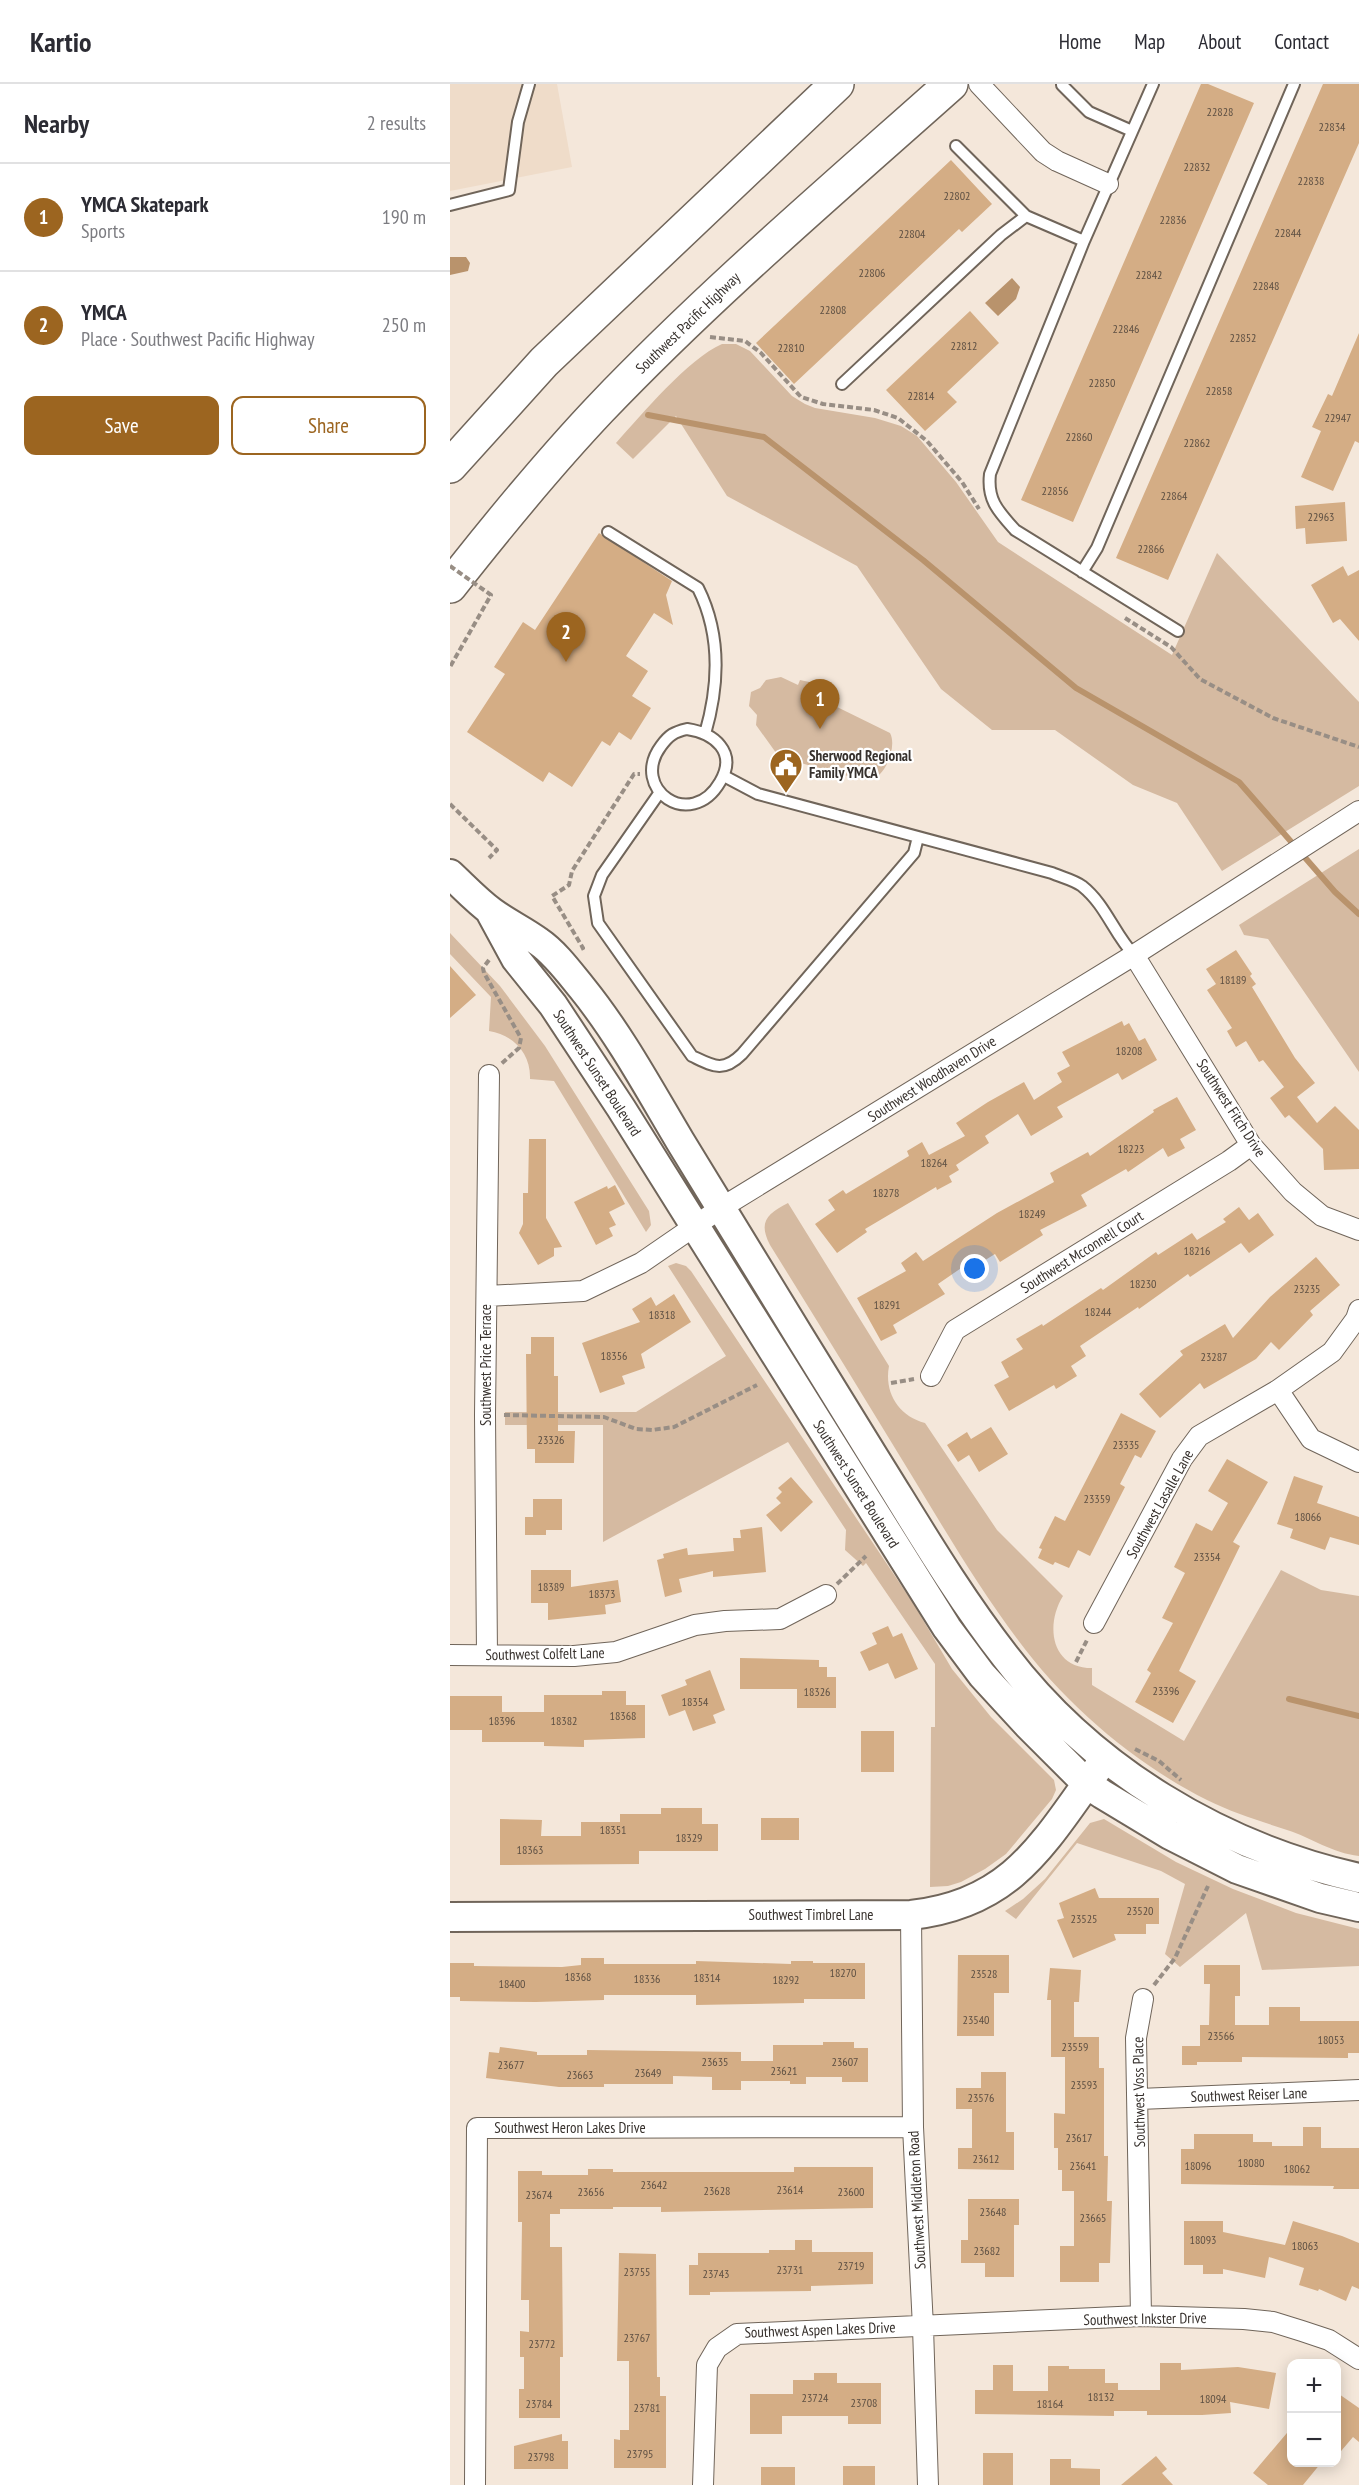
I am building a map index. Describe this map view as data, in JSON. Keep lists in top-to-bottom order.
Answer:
{
  "streets": {
    "highway": ["Southwest Pacific Highway"],
    "main road": ["Southwest Sunset Boulevard", "Southwest Timbrel Lane"],
    "street": [
      "Southwest Woodhaven Drive",
      "Southwest Fitch Drive",
      "Southwest Mcconnell Court",
      "Southwest Price Terrace",
      "Southwest Lasalle Lane",
      "Southwest Colfelt Lane",
      "Southwest Voss Place",
      "Southwest Reiser Lane",
      "Southwest Heron Lakes Drive",
      "Southwest Middleton Road",
      "Southwest Inkster Drive",
      "Southwest Aspen Lakes Drive"
    ]
  },
  "crossings": [
    ["Southwest Sunset Boulevard", "Southwest Woodhaven Drive"],
    ["Southwest Sunset Boulevard", "Southwest Timbrel Lane"],
    ["Southwest Woodhaven Drive", "Southwest Fitch Drive"],
    ["Southwest Woodhaven Drive", "Southwest Price Terrace"],
    ["Southwest Fitch Drive", "Southwest Mcconnell Court"],
    ["Southwest Price Terrace", "Southwest Colfelt Lane"],
    ["Southwest Timbrel Lane", "Southwest Middleton Road"],
    ["Southwest Voss Place", "Southwest Reiser Lane"],
    ["Southwest Voss Place", "Southwest Inkster Drive"],
    ["Southwest Heron Lakes Drive", "Southwest Middleton Road"],
    ["Southwest Middleton Road", "Southwest Inkster Drive"],
    ["Southwest Middleton Road", "Southwest Aspen Lakes Drive"],
    ["Southwest Inkster Drive", "Southwest Aspen Lakes Drive"]
  ],
  "places": {
    "public building": ["Sherwood Regional Family YMCA"]
  },
  "house_numbers": [
    "22828",
    "22834",
    "22832",
    "22838",
    "22802",
    "22836",
    "22844",
    "22804",
    "22806",
    "22842",
    "22848",
    "22808",
    "22846",
    "22852",
    "22812",
    "22810",
    "22850",
    "22858",
    "22814",
    "22947",
    "22860",
    "22862",
    "22856",
    "22864",
    "22963",
    "22866",
    "18189",
    "18208",
    "18223",
    "18264",
    "18278",
    "18249",
    "18216",
    "18230",
    "23235",
    "18291",
    "18244",
    "18318",
    "18356",
    "23287",
    "23326",
    "23335",
    "23359",
    "18066",
    "23354",
    "18389",
    "18373",
    "23396",
    "18326",
    "18354",
    "18368",
    "18396",
    "18382",
    "18351",
    "18329",
    "18363",
    "23520",
    "23525",
    "18270",
    "23528",
    "18368",
    "18314",
    "18336",
    "18292",
    "18400",
    "23540",
    "23566",
    "18053",
    "23559",
    "23635",
    "23607",
    "23677",
    "23621",
    "23649",
    "23663",
    "23593",
    "23576",
    "23617",
    "23612",
    "18080",
    "23641",
    "18096",
    "18062",
    "23642",
    "23614",
    "23628",
    "23656",
    "23600",
    "23674",
    "23648",
    "23665",
    "18093",
    "18063",
    "23682",
    "23719",
    "23731",
    "23755",
    "23743",
    "23767",
    "23772",
    "18132",
    "23724",
    "18094",
    "23708",
    "23784",
    "18164",
    "23781",
    "23795",
    "23798"
  ],
  "page": {
    "header": "Kartio",
    "nav": [
      "Home",
      "Map",
      "About",
      "Contact"
    ],
    "heading": ["Nearby", "2 results"],
    "list": [
      {
        "mark": "1",
        "name": "YMCA Skatepark",
        "note": "Sports",
        "value": "190 m"
      },
      {
        "mark": "2",
        "name": "YMCA",
        "note": "Place · Southwest Pacific Highway",
        "value": "250 m"
      }
    ],
    "buttons": ["Save", "Share"],
    "pins": ["2", "1"],
    "map_buttons": ["+", "−"]
  }
}
